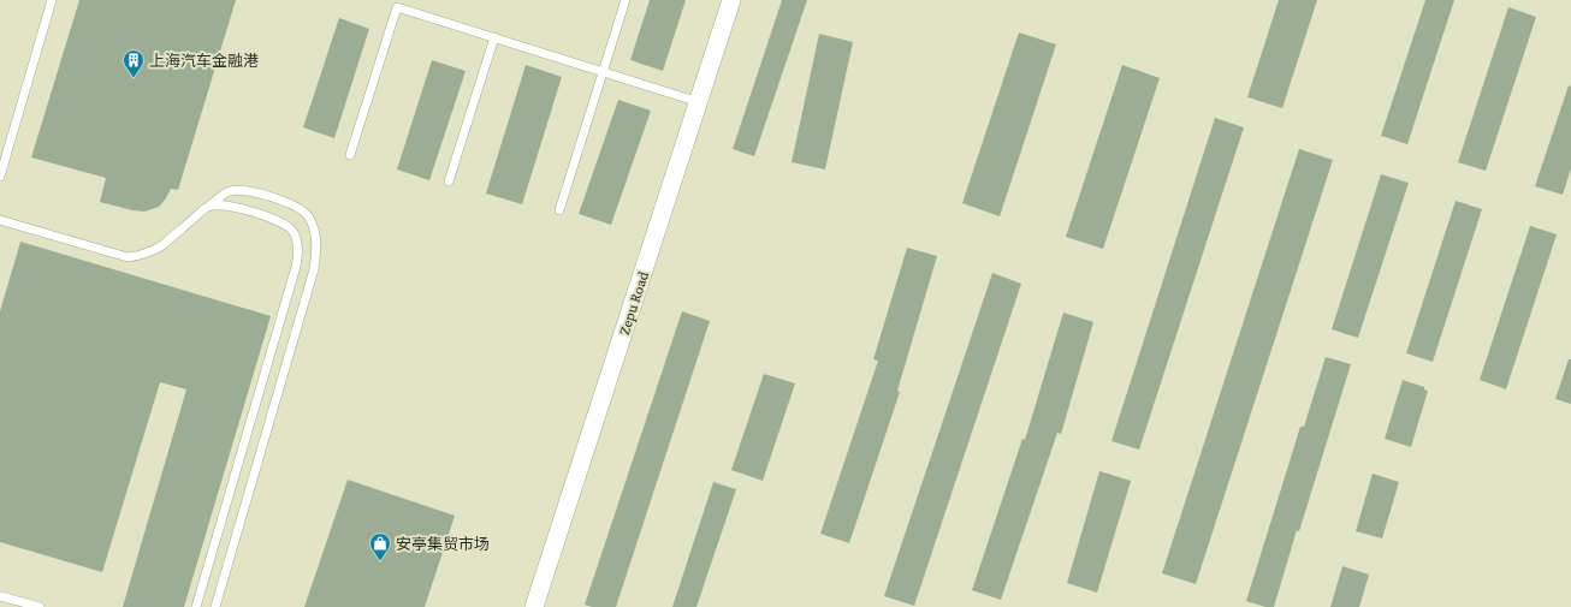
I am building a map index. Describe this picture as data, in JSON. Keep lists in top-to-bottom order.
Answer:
{
  "streets": {
    "street": ["Zepu Road"]
  },
  "places": {
    "building": ["上海汽车金融港"],
    "shop": ["安亭集贸市场"]
  }
}
